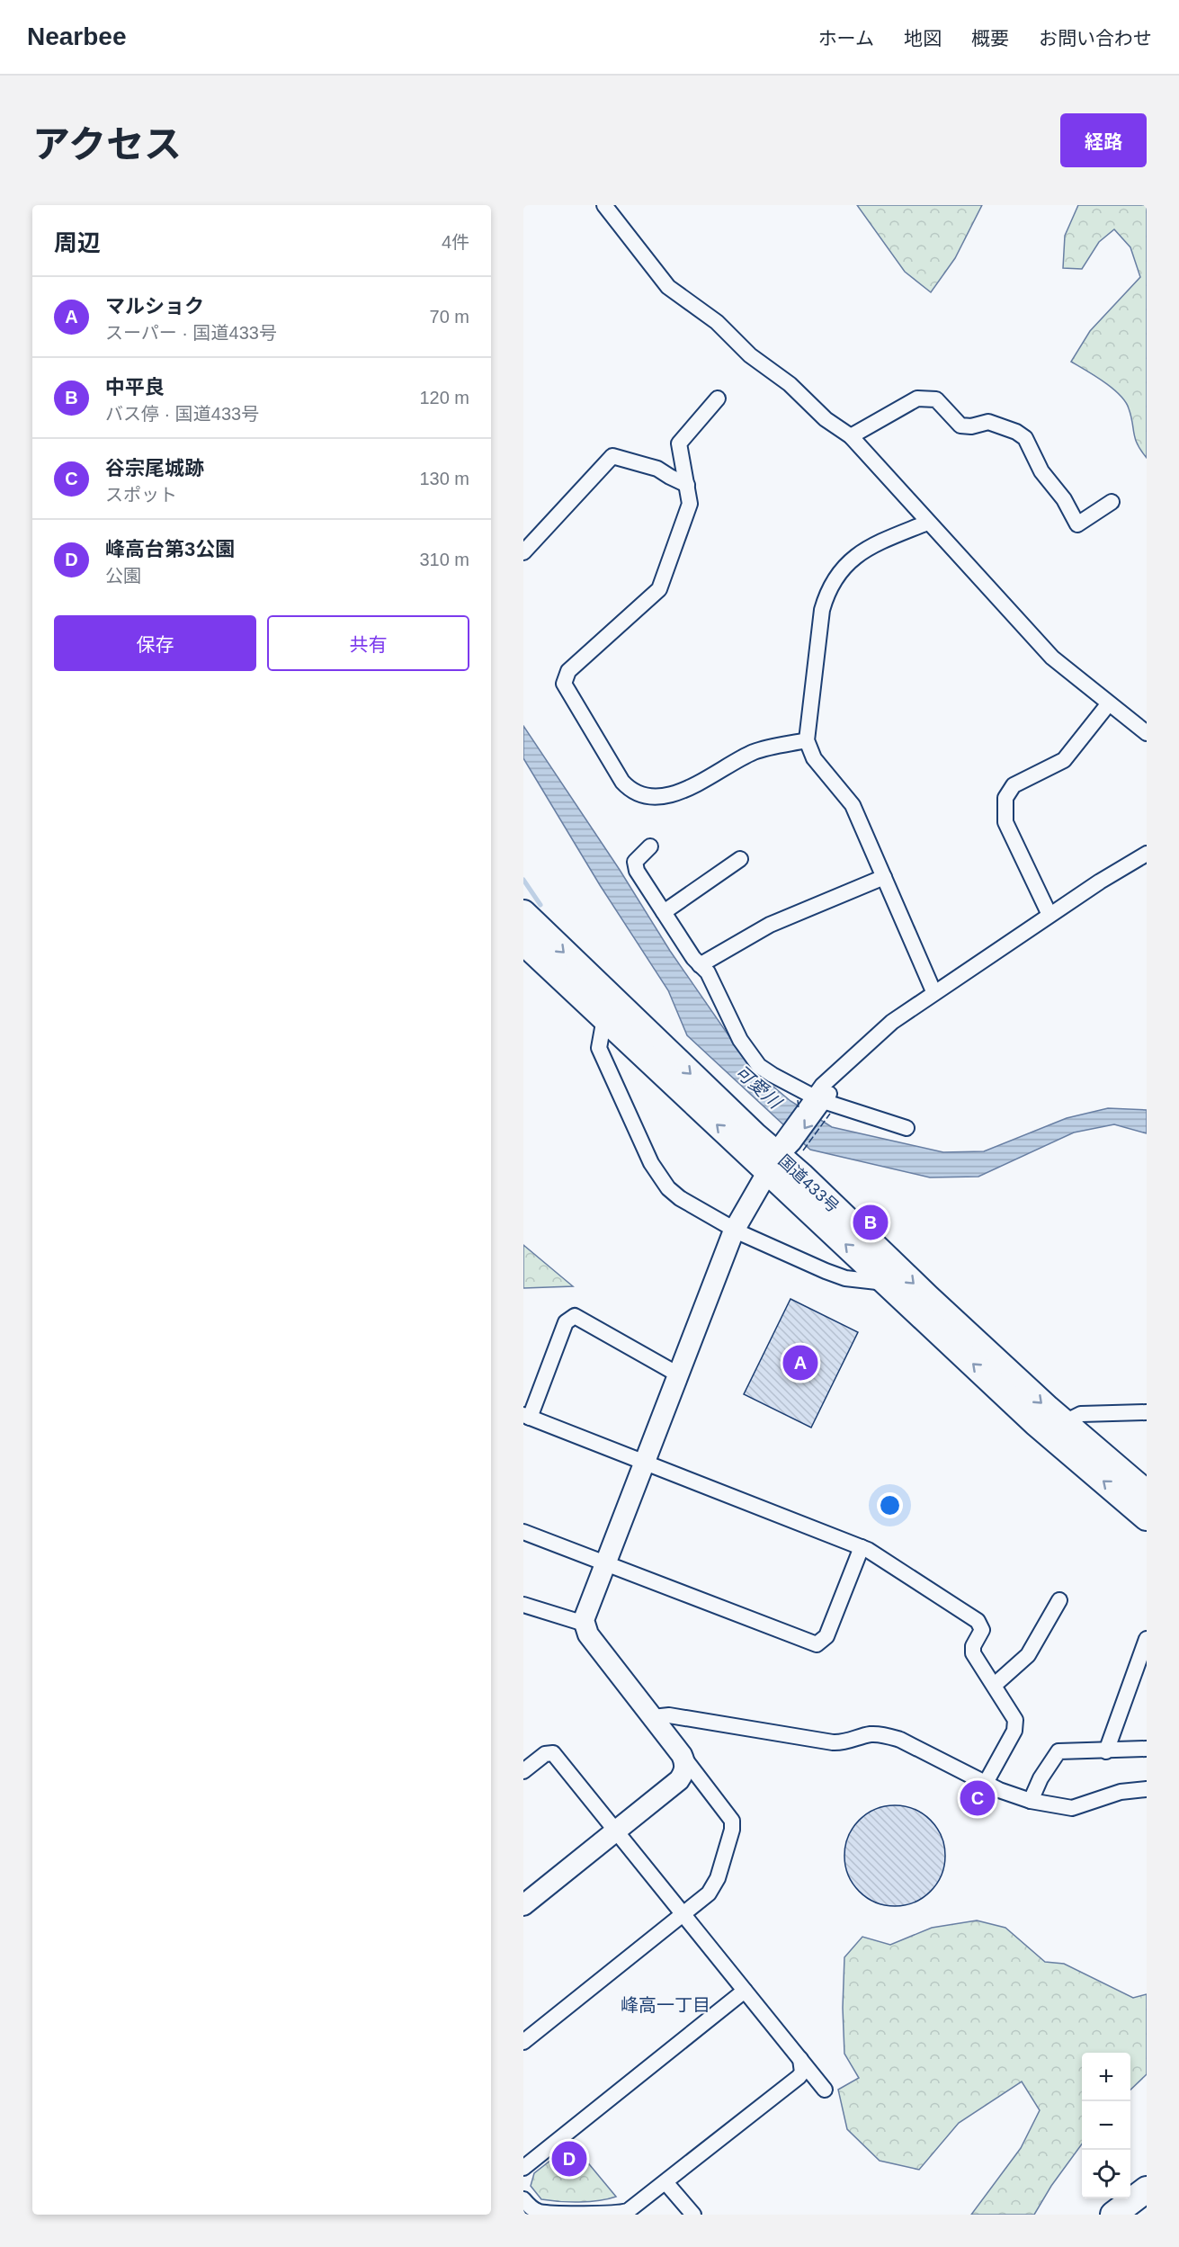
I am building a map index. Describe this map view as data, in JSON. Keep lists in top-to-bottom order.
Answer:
{
  "streets": {
    "highway": ["国道433号"]
  },
  "districts": ["峰高一丁目"],
  "water": ["可愛川"],
  "page": {
    "header": "Nearbee",
    "nav": [
      "ホーム",
      "地図",
      "概要",
      "お問い合わせ"
    ],
    "title": "アクセス",
    "buttons": [
      "経路",
      ["保存", "共有"]
    ],
    "heading": ["周辺", "4件"],
    "list": [
      {
        "mark": "A",
        "name": "マルショク",
        "note": "スーパー · 国道433号",
        "value": "70 m"
      },
      {
        "mark": "B",
        "name": "中平良",
        "note": "バス停 · 国道433号",
        "value": "120 m"
      },
      {
        "mark": "C",
        "name": "谷宗尾城跡",
        "note": "スポット",
        "value": "130 m"
      },
      {
        "mark": "D",
        "name": "峰高台第3公園",
        "note": "公園",
        "value": "310 m"
      }
    ],
    "pins": [
      "B",
      "A",
      "C",
      "D"
    ],
    "map_buttons": ["+", "−"]
  }
}
